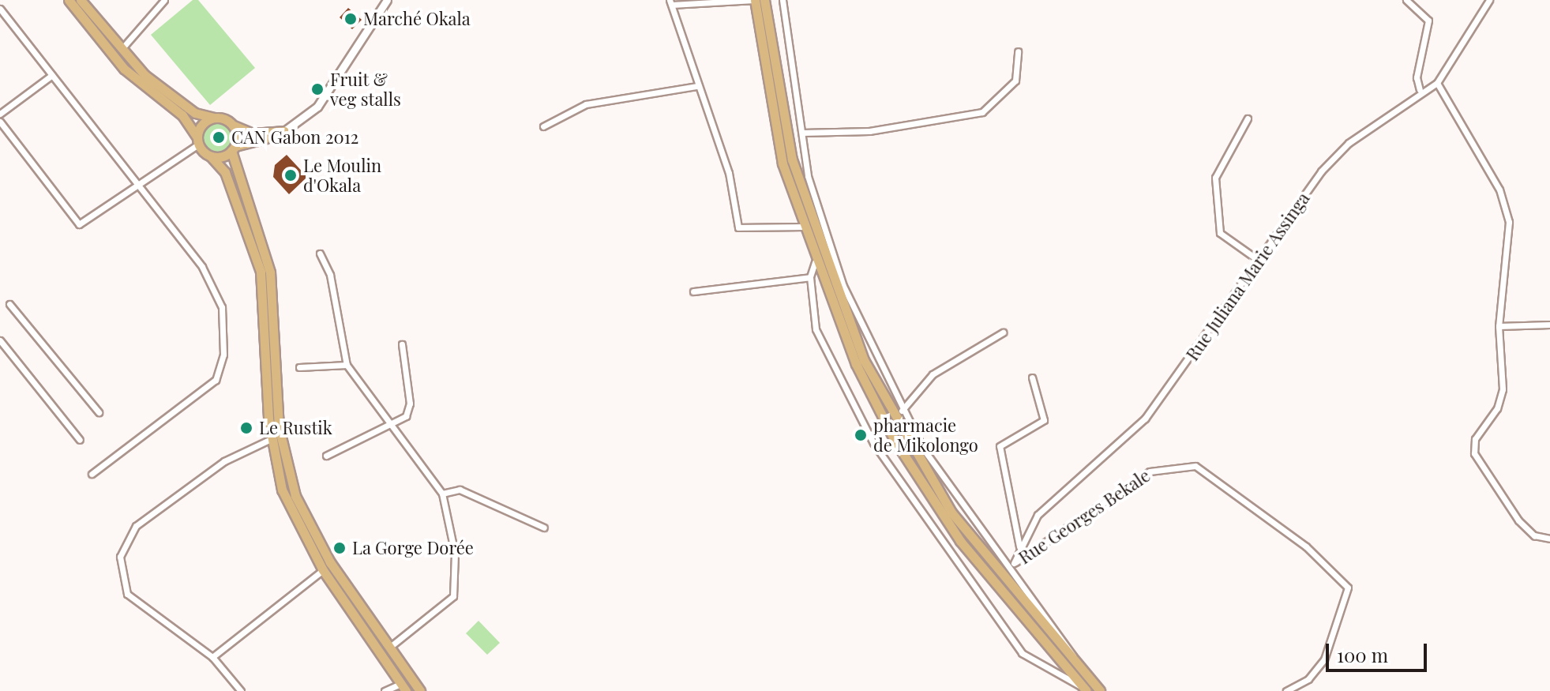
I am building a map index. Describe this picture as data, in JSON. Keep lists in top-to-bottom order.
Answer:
{
  "streets": {
    "street": ["Rue Juliana Marie Assinga", "Rue Georges Bekale"]
  },
  "crossings": [
    ["Rue Juliana Marie Assinga", "Rue Georges Bekale"]
  ],
  "places": [
    "Marché Okala",
    "Fruit & veg stalls",
    "CAN Gabon 2012",
    "Le Moulin d'Okala",
    "Le Rustik",
    "pharmacie de Mikolongo",
    "La Gorge Dorée"
  ],
  "scale_bar": "100 m"
}
